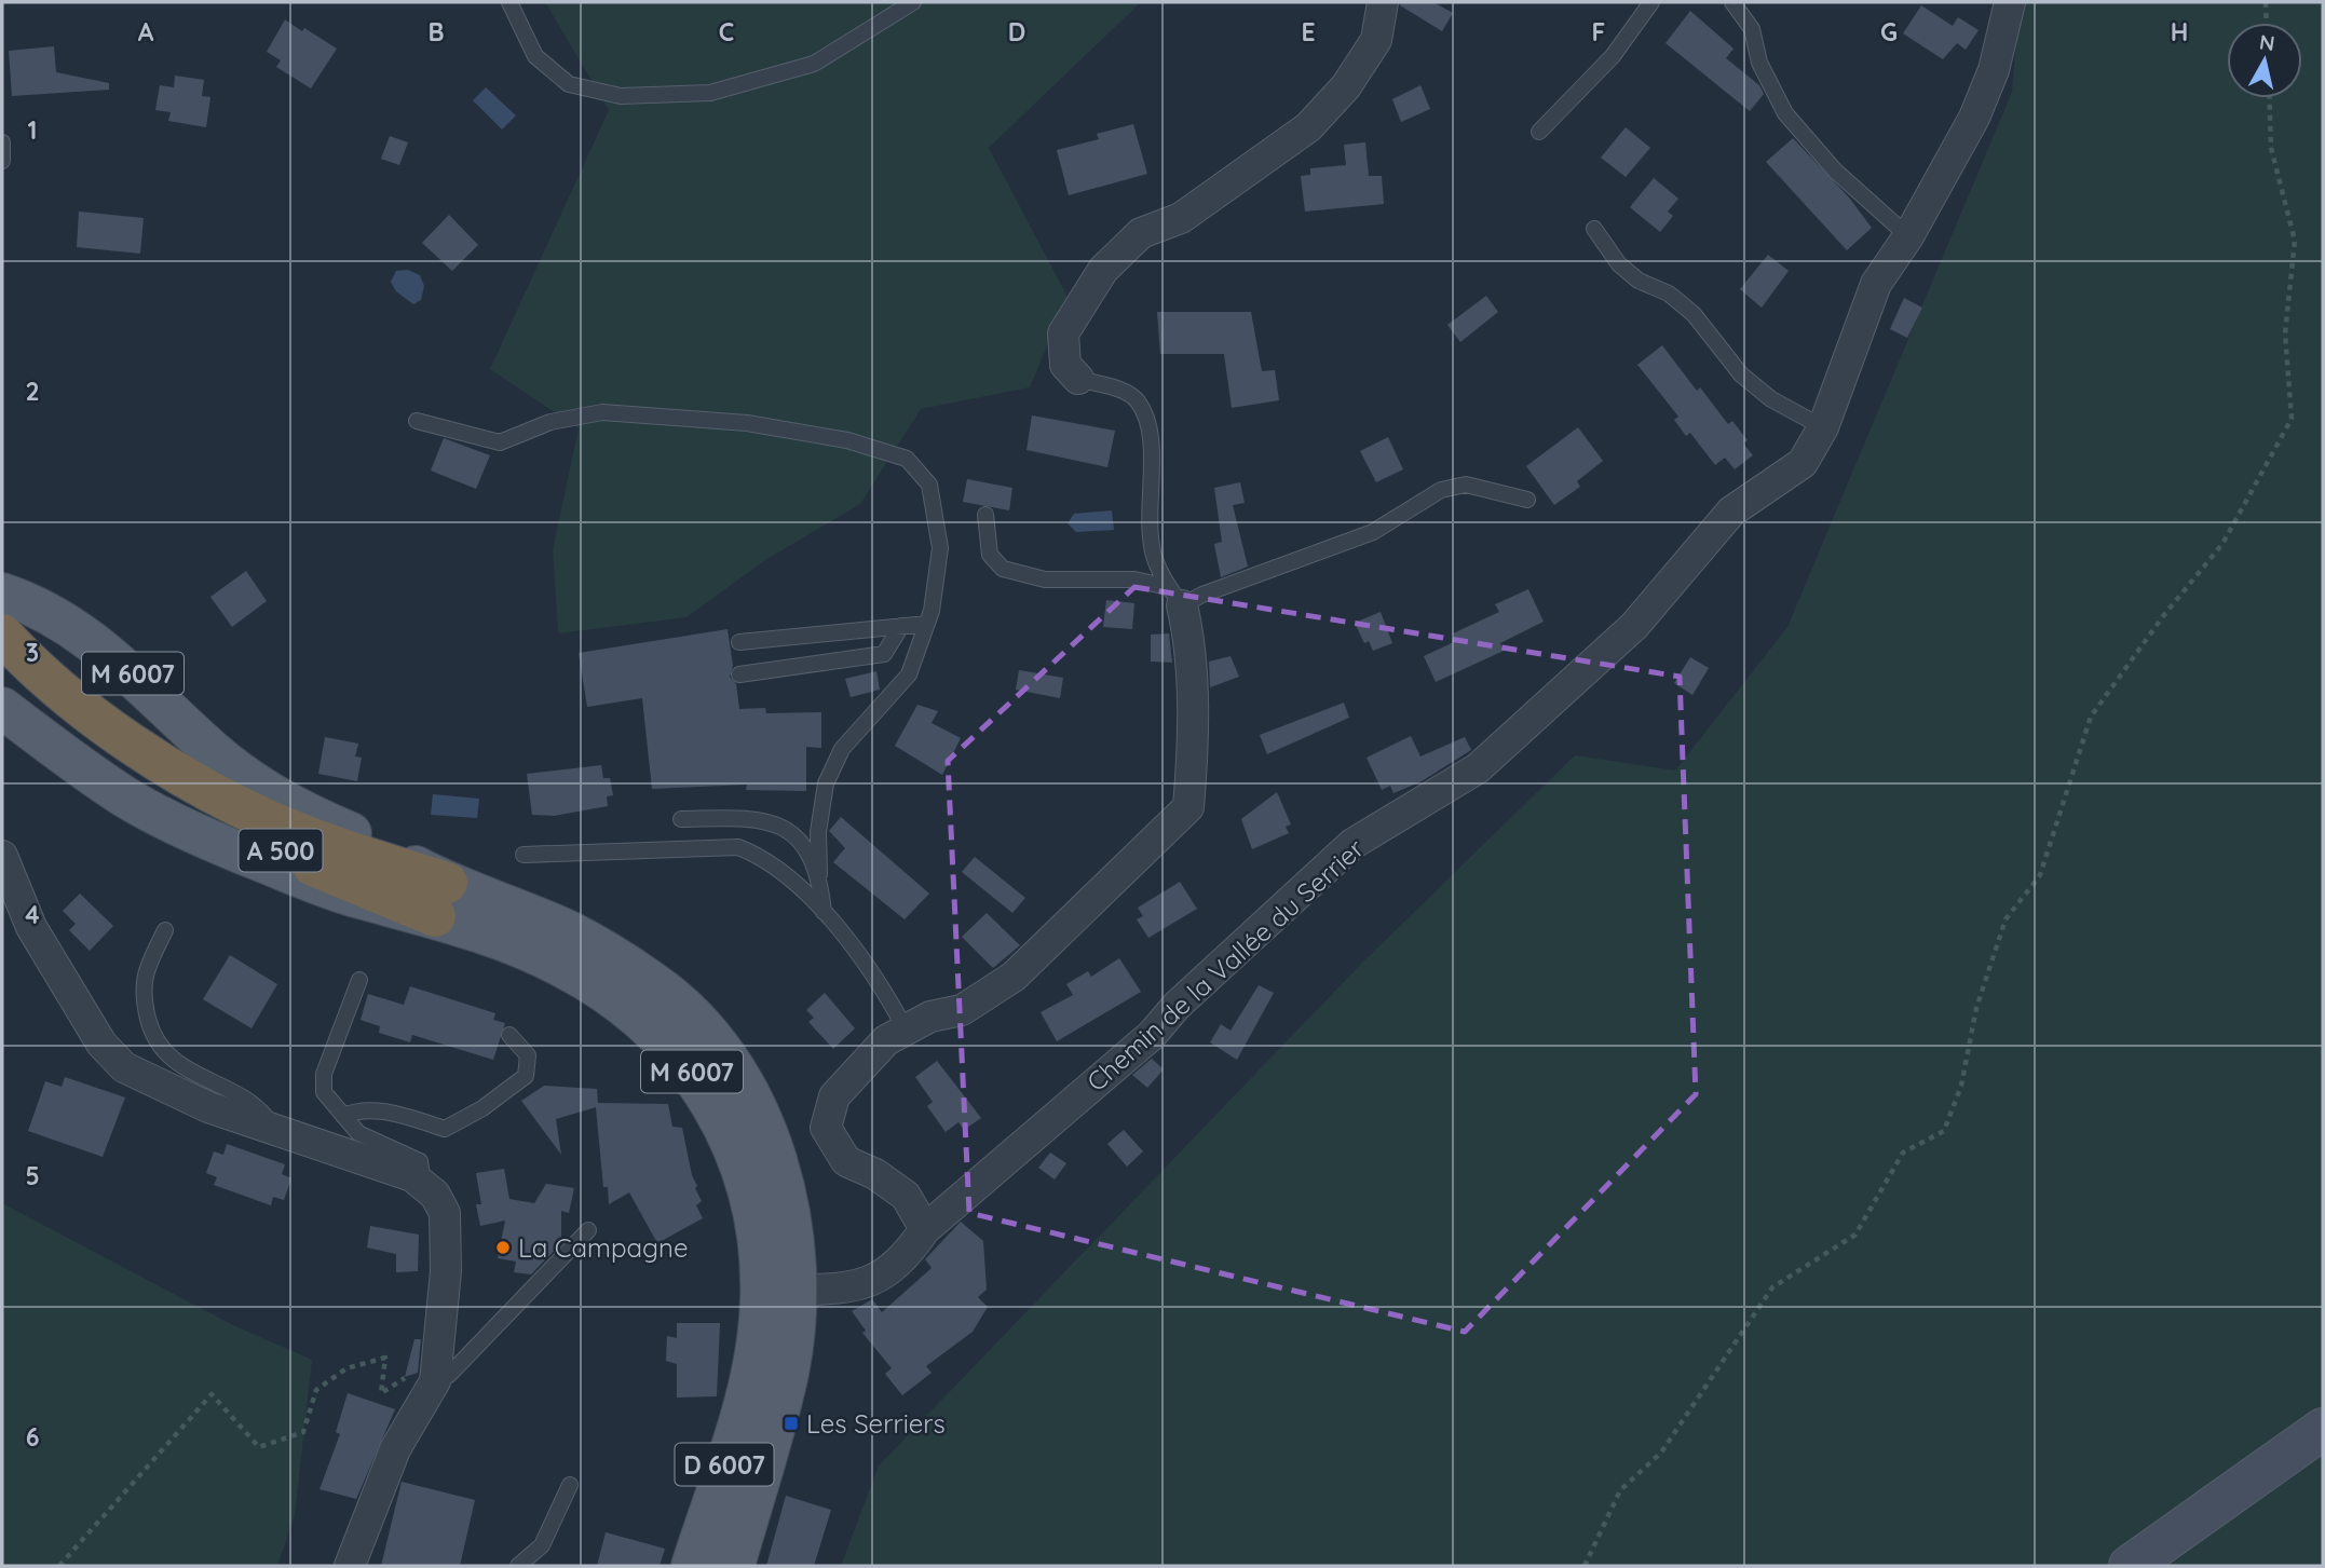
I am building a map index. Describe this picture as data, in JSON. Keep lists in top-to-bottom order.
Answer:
{
  "streets": {
    "highway": ["A 500"],
    "main road": ["M 6007", "D 6007"],
    "street": ["Chemin de la Vallée du Serrier"]
  },
  "crossings": [
    ["M 6007", "A 500"],
    ["M 6007", "Chemin de la Vallée du Serrier"],
    ["M 6007", "D 6007"],
    ["Chemin de la Vallée du Serrier", "D 6007"]
  ],
  "places": {
    "other": ["La Campagne"],
    "transit": ["Les Serriers"]
  },
  "north": "top",
  "grid": {
    "columns": [
      "A",
      "B",
      "C",
      "D",
      "E",
      "F",
      "G",
      "H"
    ],
    "rows": [
      "1",
      "2",
      "3",
      "4",
      "5",
      "6"
    ]
  }
}
